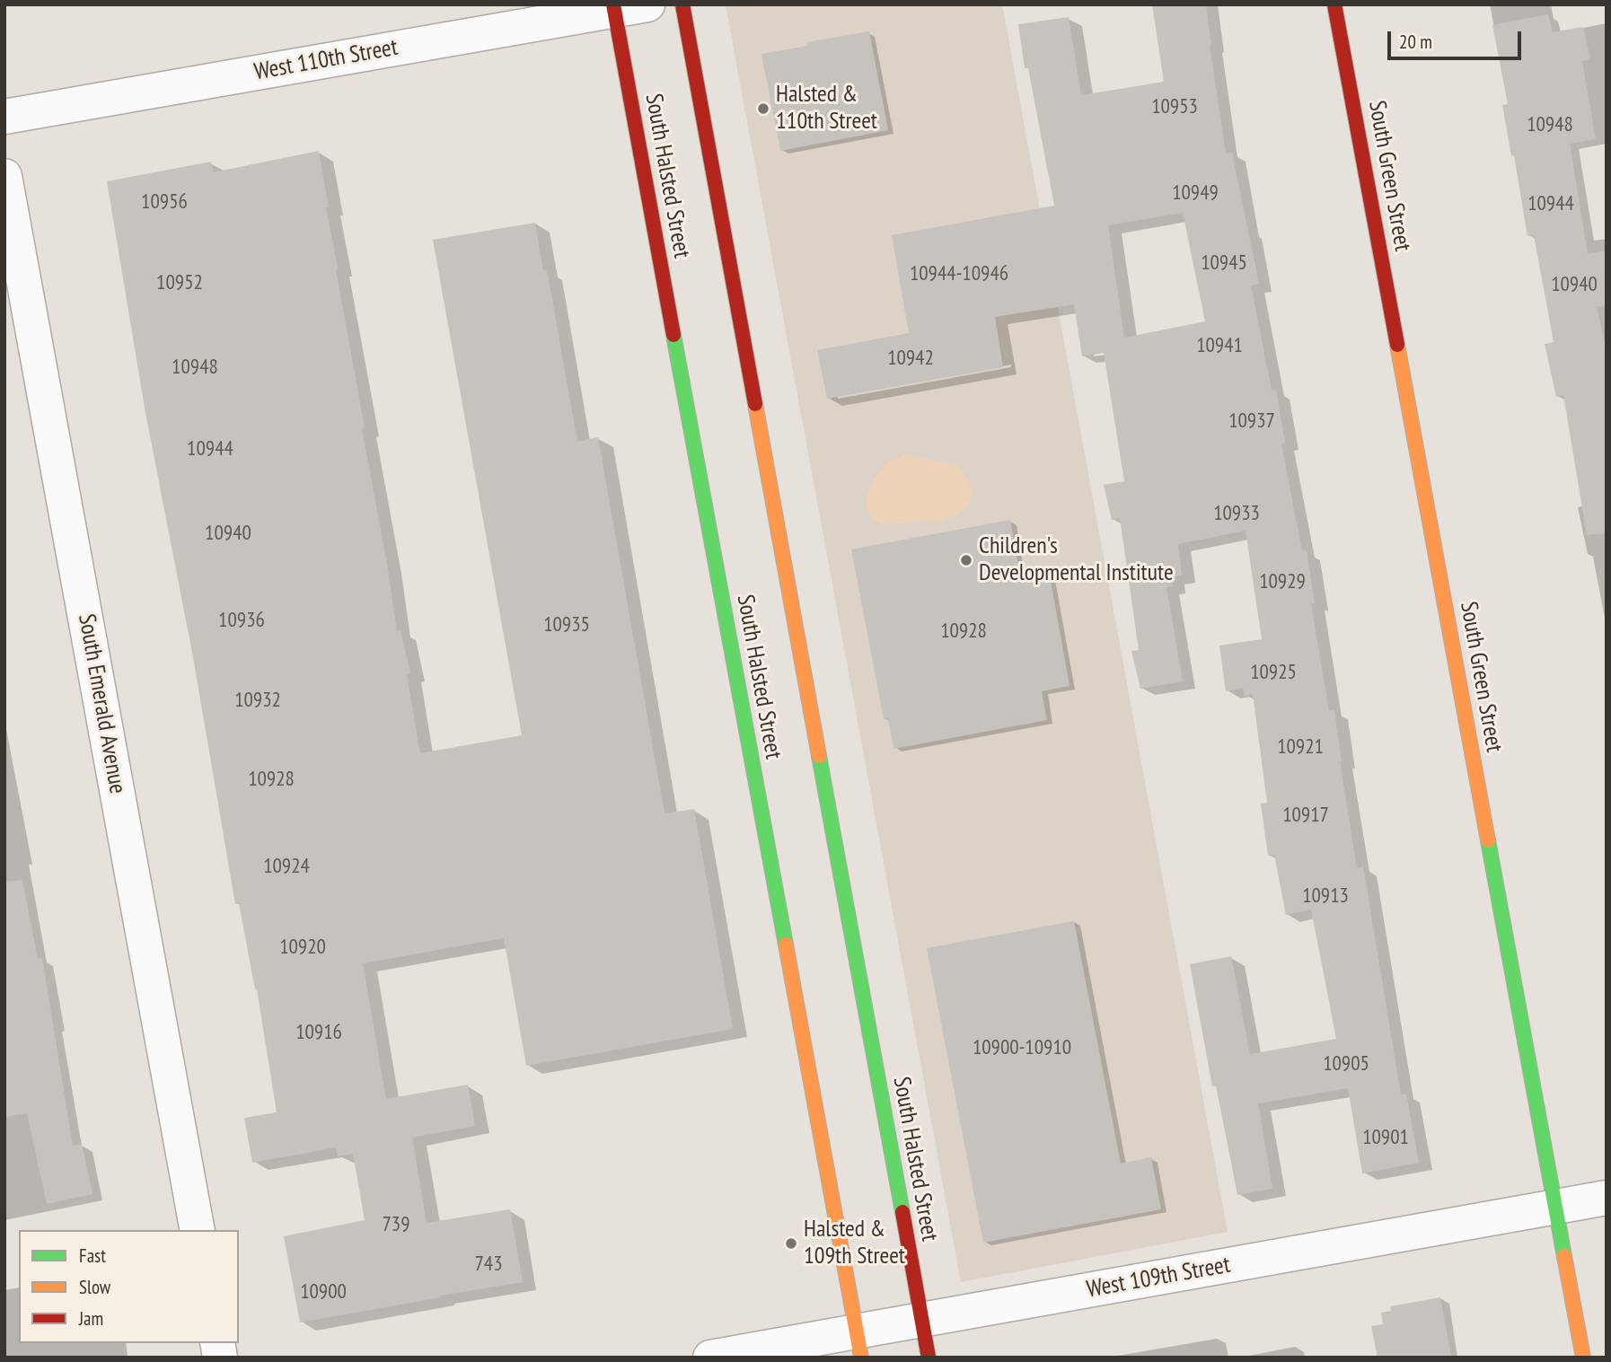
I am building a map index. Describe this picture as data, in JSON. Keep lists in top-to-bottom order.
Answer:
{
  "streets": {
    "main road": ["South Halsted Street", "South Green Street"],
    "street": ["West 110th Street", "South Emerald Avenue", "West 109th Street"]
  },
  "crossings": [
    ["West 110th Street", "South Halsted Street"],
    ["South Halsted Street", "West 109th Street"],
    ["South Green Street", "West 109th Street"]
  ],
  "places": ["Halsted & 110th Street", "Children's Developmental Institute", "Halsted & 109th Street"],
  "house_numbers": [
    "10953",
    "10948",
    "10949",
    "10956",
    "10944",
    "10945",
    "10944-10946",
    "10952",
    "10940",
    "10941",
    "10942",
    "10948",
    "10937",
    "10944",
    "10933",
    "10940",
    "10929",
    "10936",
    "10935",
    "10928",
    "10925",
    "10932",
    "10921",
    "10928",
    "10917",
    "10924",
    "10913",
    "10920",
    "10916",
    "10900-10910",
    "10905",
    "10901",
    "739",
    "743",
    "10900"
  ],
  "legend": ["Fast", "Slow", "Jam"],
  "scale_bar": "20 m"
}
